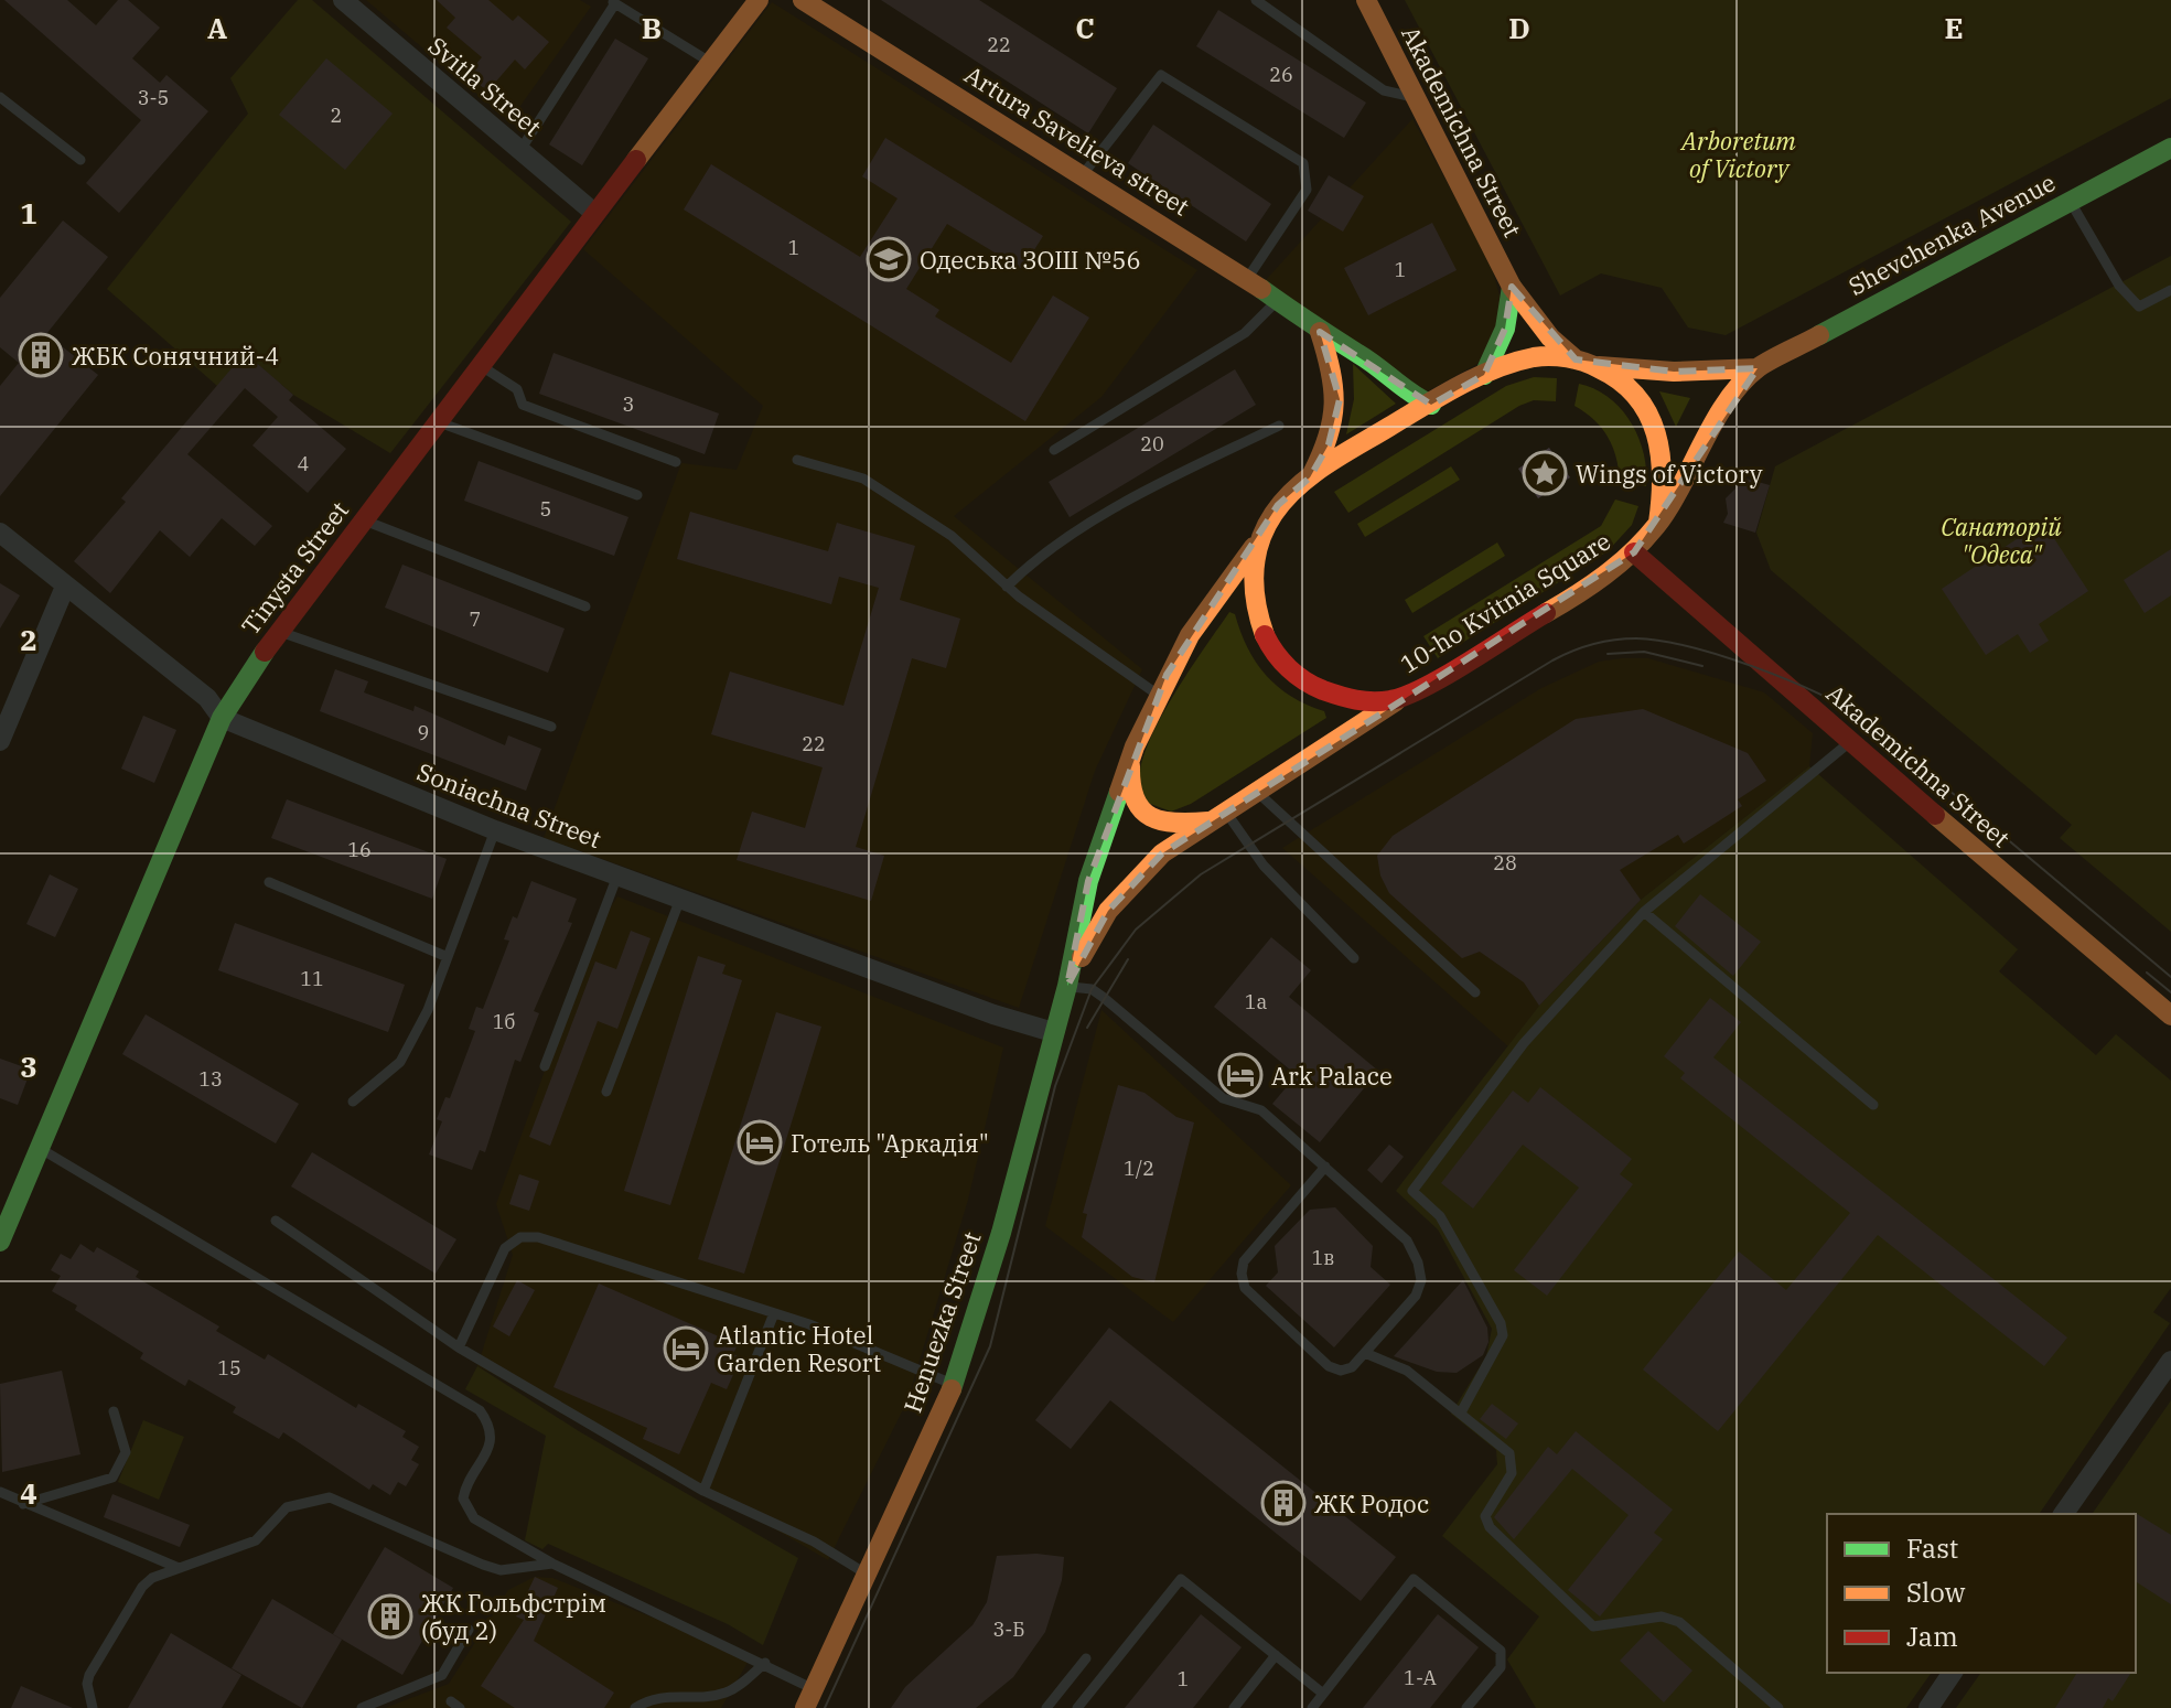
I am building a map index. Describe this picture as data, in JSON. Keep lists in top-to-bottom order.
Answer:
{
  "streets": {
    "main road": [
      "Akademichna Street",
      "Artura Savelieva street",
      "Shevchenka Avenue",
      "Tinysta Street",
      "10-ho Kvitnia Square",
      "Henuezka Street"
    ],
    "street": ["Svitla Street", "Soniachna Street"]
  },
  "crossings": [
    ["Svitla Street", "Tinysta Street"],
    ["Akademichna Street", "10-ho Kvitnia Square"],
    ["Artura Savelieva street", "10-ho Kvitnia Square"],
    ["Shevchenka Avenue", "10-ho Kvitnia Square"],
    ["Tinysta Street", "Soniachna Street"],
    ["10-ho Kvitnia Square", "Henuezka Street"],
    ["Soniachna Street", "Henuezka Street"]
  ],
  "parks": ["Arboretum of Victory", "Санаторій \"Одеса\""],
  "places": {
    "school or university": ["Одеська ЗОШ №56"],
    "building": ["ЖБК Сонячний-4", "ЖК Родос", "ЖК Гольфстрім (буд 2)"],
    "place": ["Wings of Victory"],
    "hotel": ["Ark Palace", "Готель \"Аркадія\"", "Atlantic Hotel Garden Resort"]
  },
  "house_numbers": [
    "22",
    "26",
    "3-5",
    "2",
    "1",
    "1",
    "3",
    "20",
    "4",
    "5",
    "7",
    "9",
    "22",
    "16",
    "28",
    "11",
    "1а",
    "1б",
    "13",
    "1/2",
    "1в",
    "15",
    "3-Б",
    "1-А",
    "1"
  ],
  "legend": ["Fast", "Slow", "Jam"],
  "grid": {
    "columns": [
      "A",
      "B",
      "C",
      "D",
      "E"
    ],
    "rows": [
      "1",
      "2",
      "3",
      "4"
    ]
  }
}
